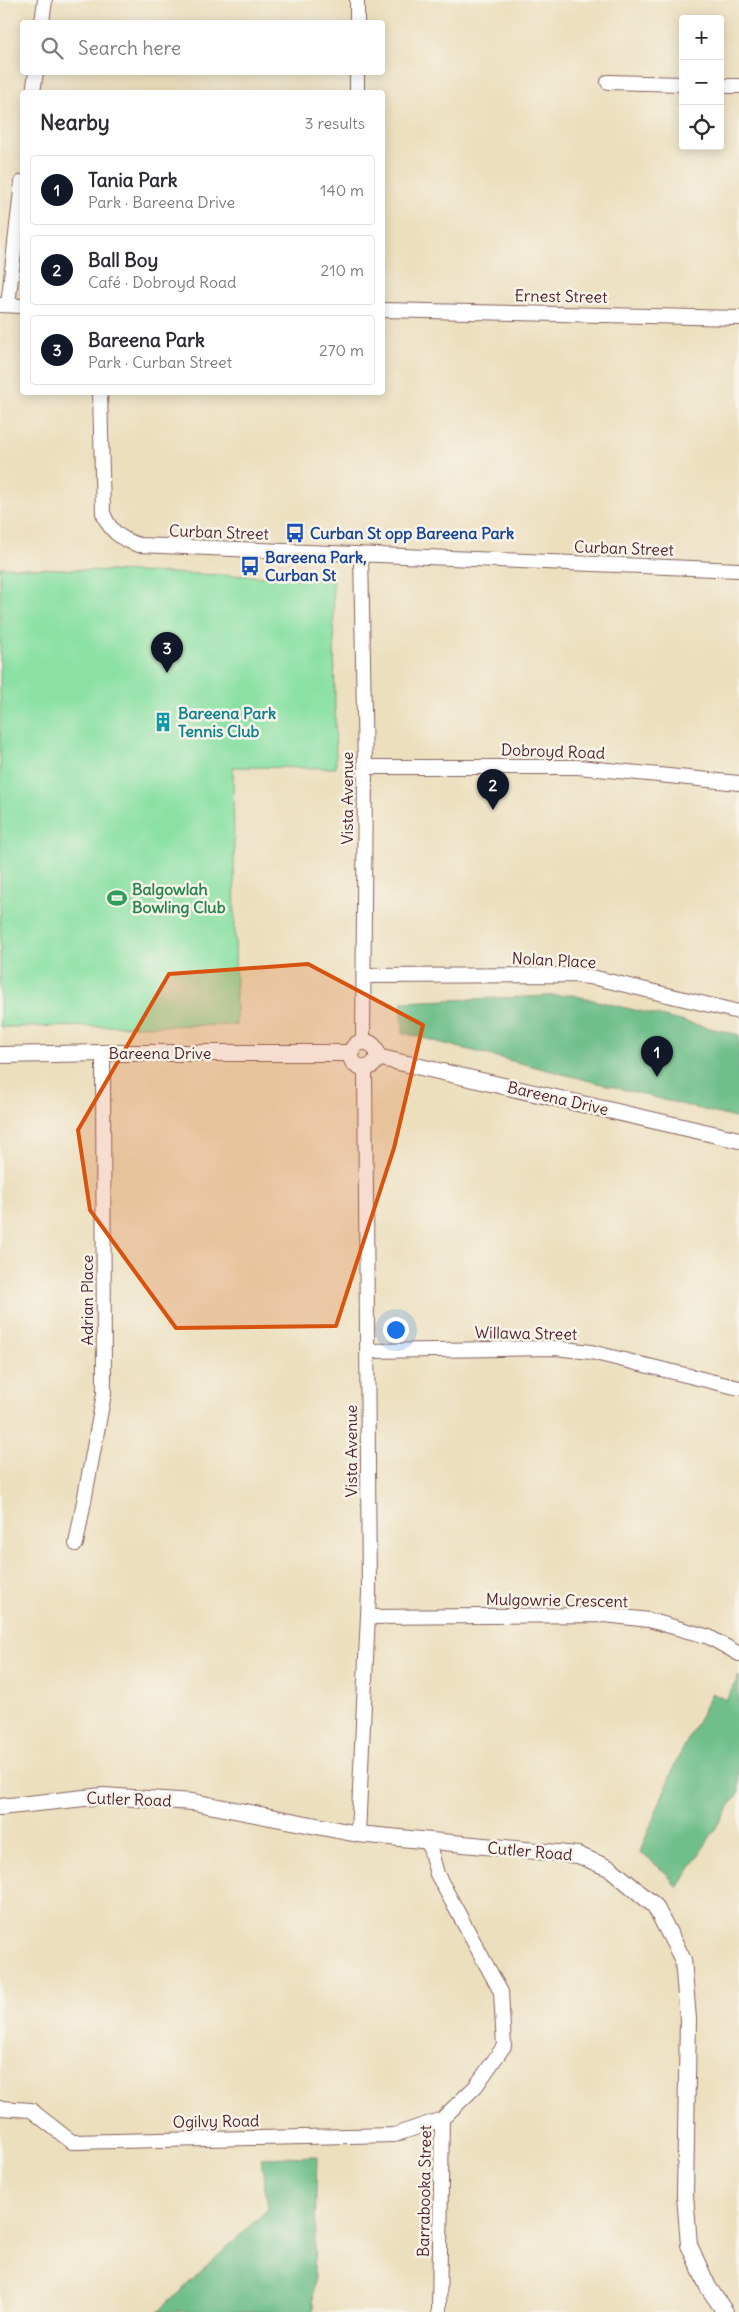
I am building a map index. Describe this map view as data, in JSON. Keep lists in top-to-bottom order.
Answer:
{
  "streets": {
    "street": [
      "Ernest Street",
      "Curban Street",
      "Dobroyd Road",
      "Vista Avenue",
      "Nolan Place",
      "Bareena Drive",
      "Adrian Place",
      "Willawa Street",
      "Mulgowrie Crescent",
      "Cutler Road",
      "Ogilvy Road",
      "Barrabooka Street"
    ]
  },
  "crossings": [
    ["Curban Street", "Vista Avenue"],
    ["Dobroyd Road", "Vista Avenue"],
    ["Vista Avenue", "Nolan Place"],
    ["Vista Avenue", "Bareena Drive"],
    ["Vista Avenue", "Willawa Street"],
    ["Vista Avenue", "Mulgowrie Crescent"],
    ["Vista Avenue", "Cutler Road"],
    ["Bareena Drive", "Adrian Place"],
    ["Cutler Road", "Barrabooka Street"],
    ["Ogilvy Road", "Barrabooka Street"]
  ],
  "places": {
    "bus stop": ["Curban St opp Bareena Park", "Bareena Park, Curban St"],
    "building": ["Bareena Park Tennis Club"],
    "sports": ["Balgowlah Bowling Club"]
  },
  "page": {
    "map_buttons": ["+", "−"],
    "search": "Search here",
    "heading": ["Nearby", "3 results"],
    "list": [
      {
        "mark": "1",
        "name": "Tania Park",
        "note": "Park · Bareena Drive",
        "value": "140 m"
      },
      {
        "mark": "2",
        "name": "Ball Boy",
        "note": "Café · Dobroyd Road",
        "value": "210 m"
      },
      {
        "mark": "3",
        "name": "Bareena Park",
        "note": "Park · Curban Street",
        "value": "270 m"
      }
    ],
    "pins": ["3", "2", "1"]
  }
}
